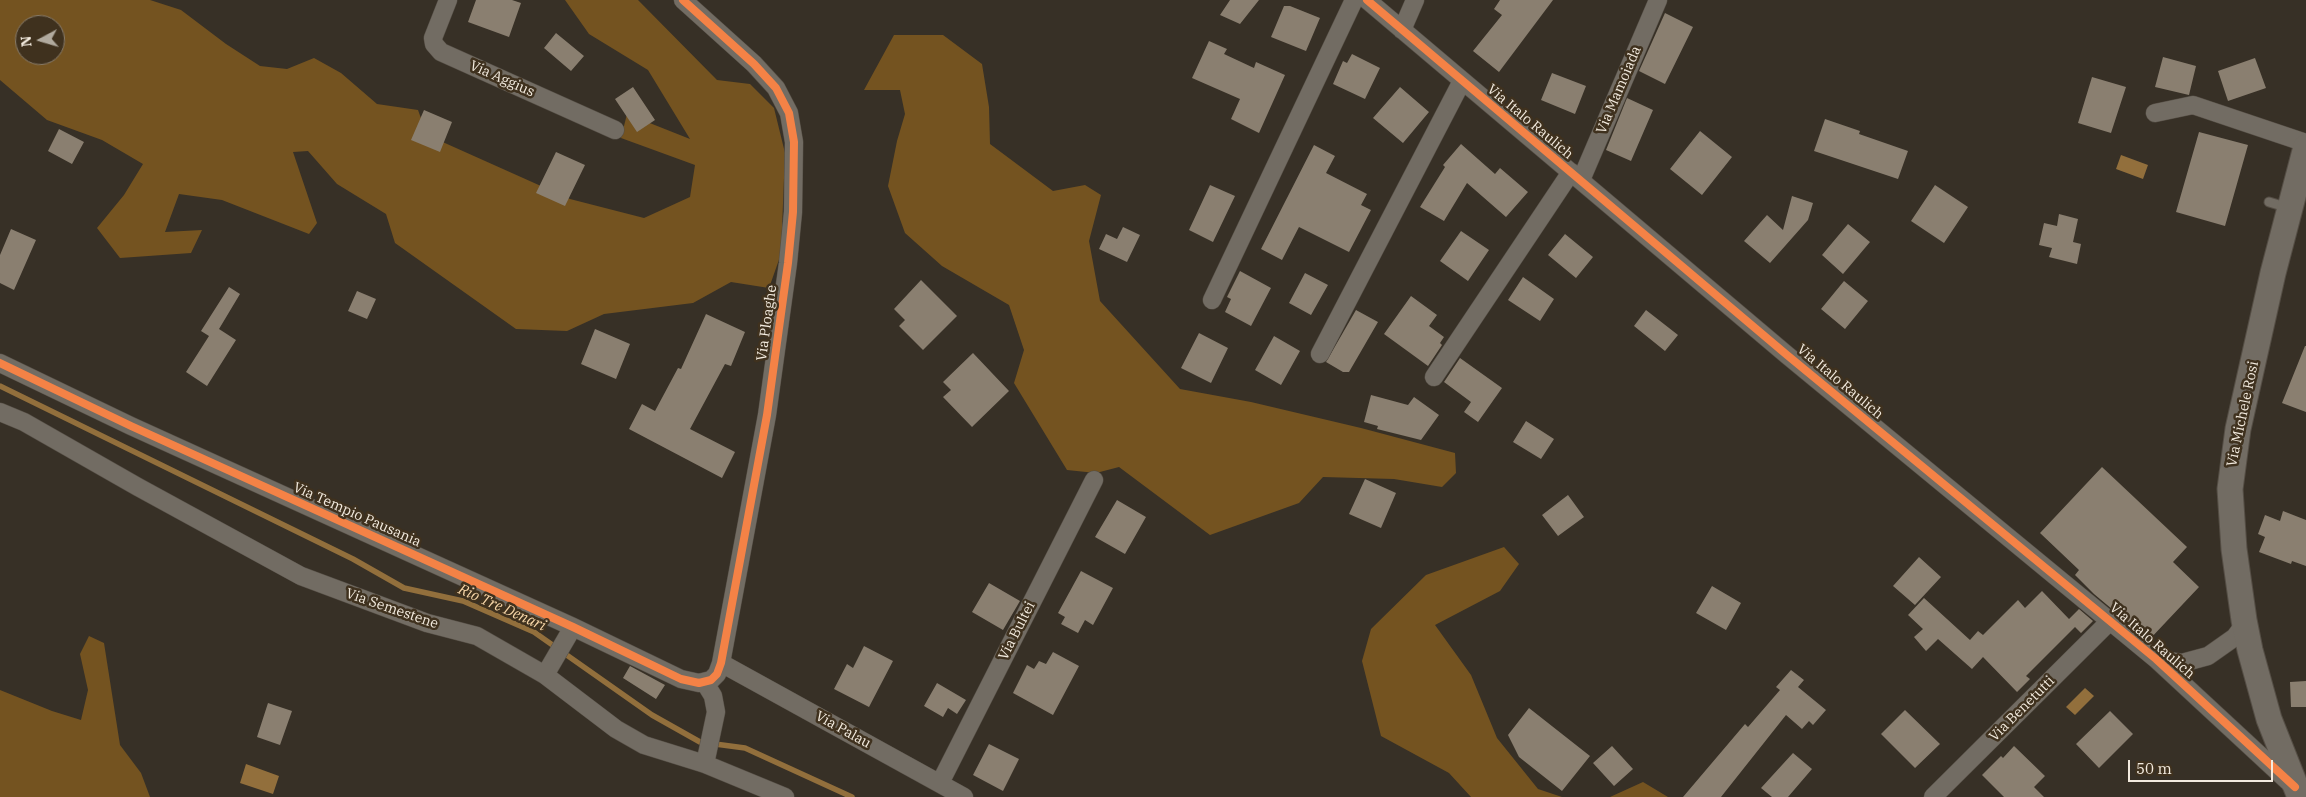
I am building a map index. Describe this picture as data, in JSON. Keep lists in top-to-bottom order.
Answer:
{
  "streets": {
    "street": [
      "Via Aggius",
      "Via Mamoiada",
      "Via Italo Raulich",
      "Via Ploaghe",
      "Via Michele Rosi",
      "Via Tempio Pausania",
      "Via Semestene",
      "Via Bultei",
      "Via Benetutti",
      "Via Palau"
    ]
  },
  "crossings": [
    ["Via Mamoiada", "Via Italo Raulich"],
    ["Via Italo Raulich", "Via Michele Rosi"],
    ["Via Italo Raulich", "Via Benetutti"],
    ["Via Ploaghe", "Via Tempio Pausania"],
    ["Via Ploaghe", "Via Palau"],
    ["Via Bultei", "Via Palau"]
  ],
  "water": ["Rio Tre Denari"],
  "scale_bar": "50 m",
  "north": "left"
}
